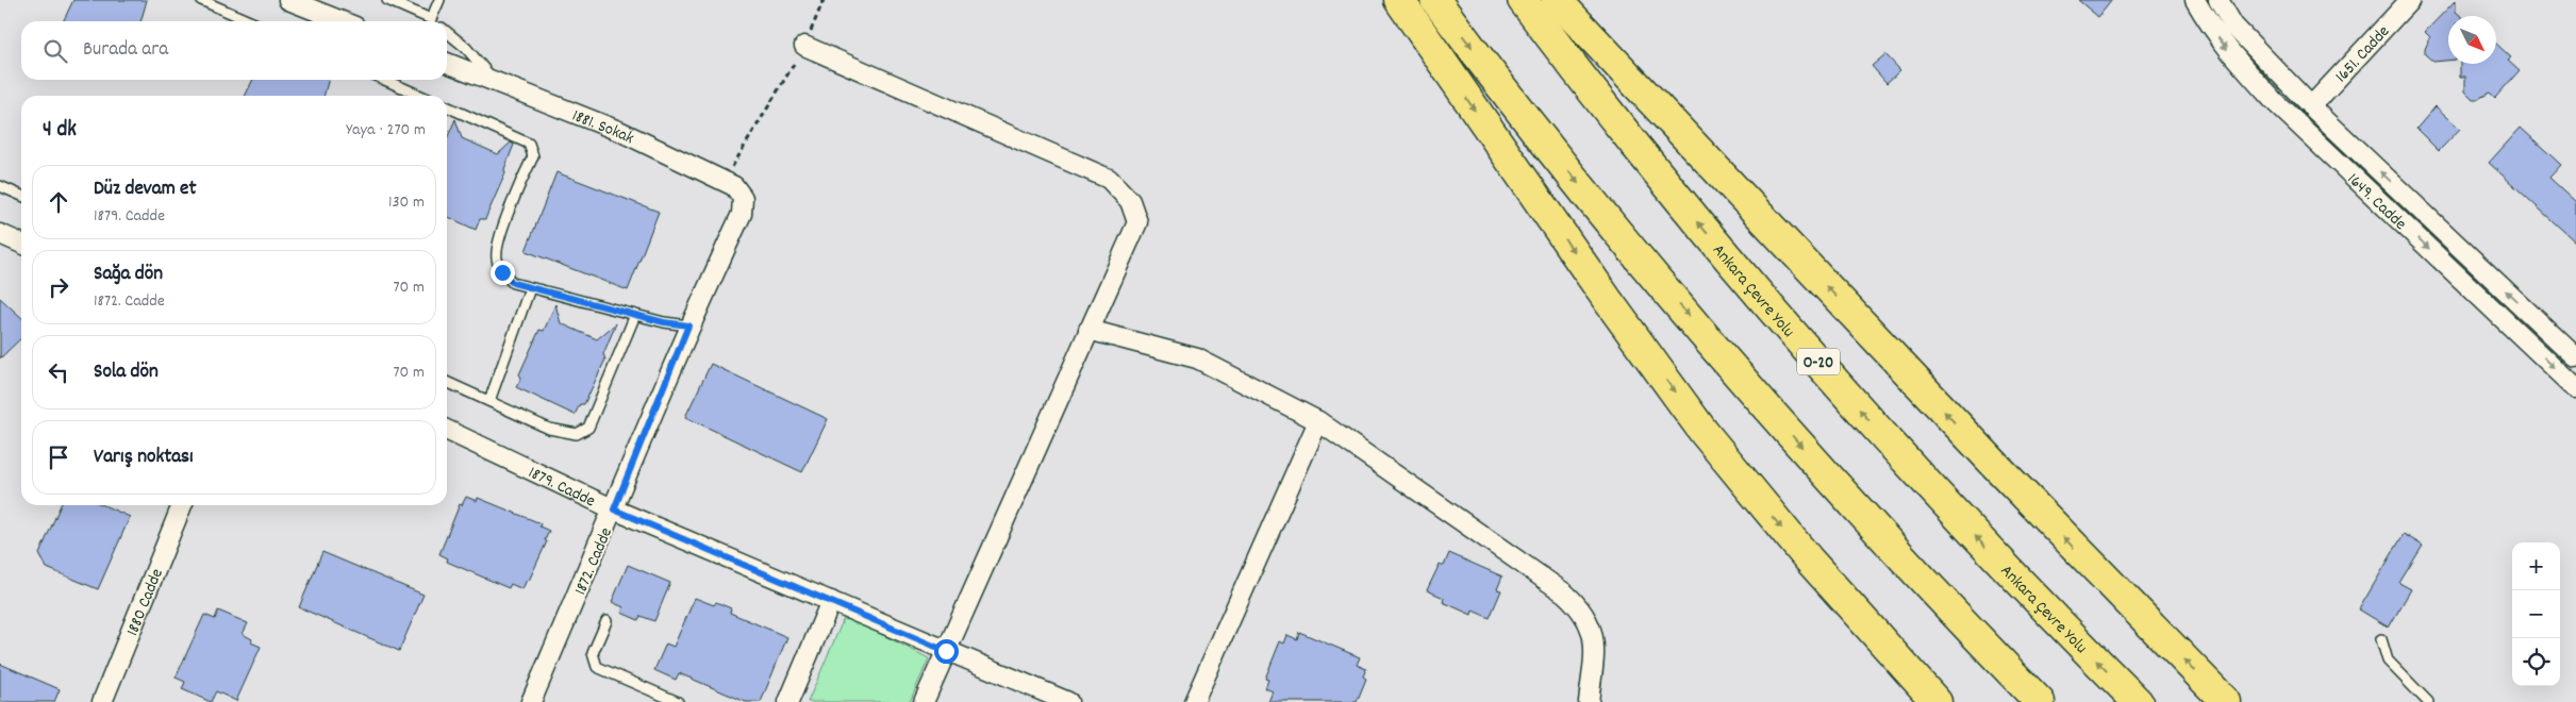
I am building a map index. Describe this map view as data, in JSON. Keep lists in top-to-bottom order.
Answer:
{
  "streets": {
    "highway": ["Ankara Çevre Yolu", "O-20"],
    "street": [
      "1651. Cadde",
      "1881. Sokak",
      "1649. Cadde",
      "1879. Cadde",
      "1872. Cadde",
      "1880 Cadde"
    ]
  },
  "crossings": [
    ["1651. Cadde", "1649. Cadde"],
    ["1881. Sokak", "1872. Cadde"],
    ["1879. Cadde", "1872. Cadde"]
  ],
  "north": "bottom right",
  "page": {
    "search": "Burada ara",
    "heading": ["4 dk", "Yaya · 270 m"],
    "list": [
      ["Düz devam et", "1879. Cadde", "130 m"],
      ["Sağa dön", "1872. Cadde", "70 m"],
      ["Sola dön", "70 m"],
      "Varış noktası"
    ],
    "map_buttons": ["+", "−"]
  }
}
